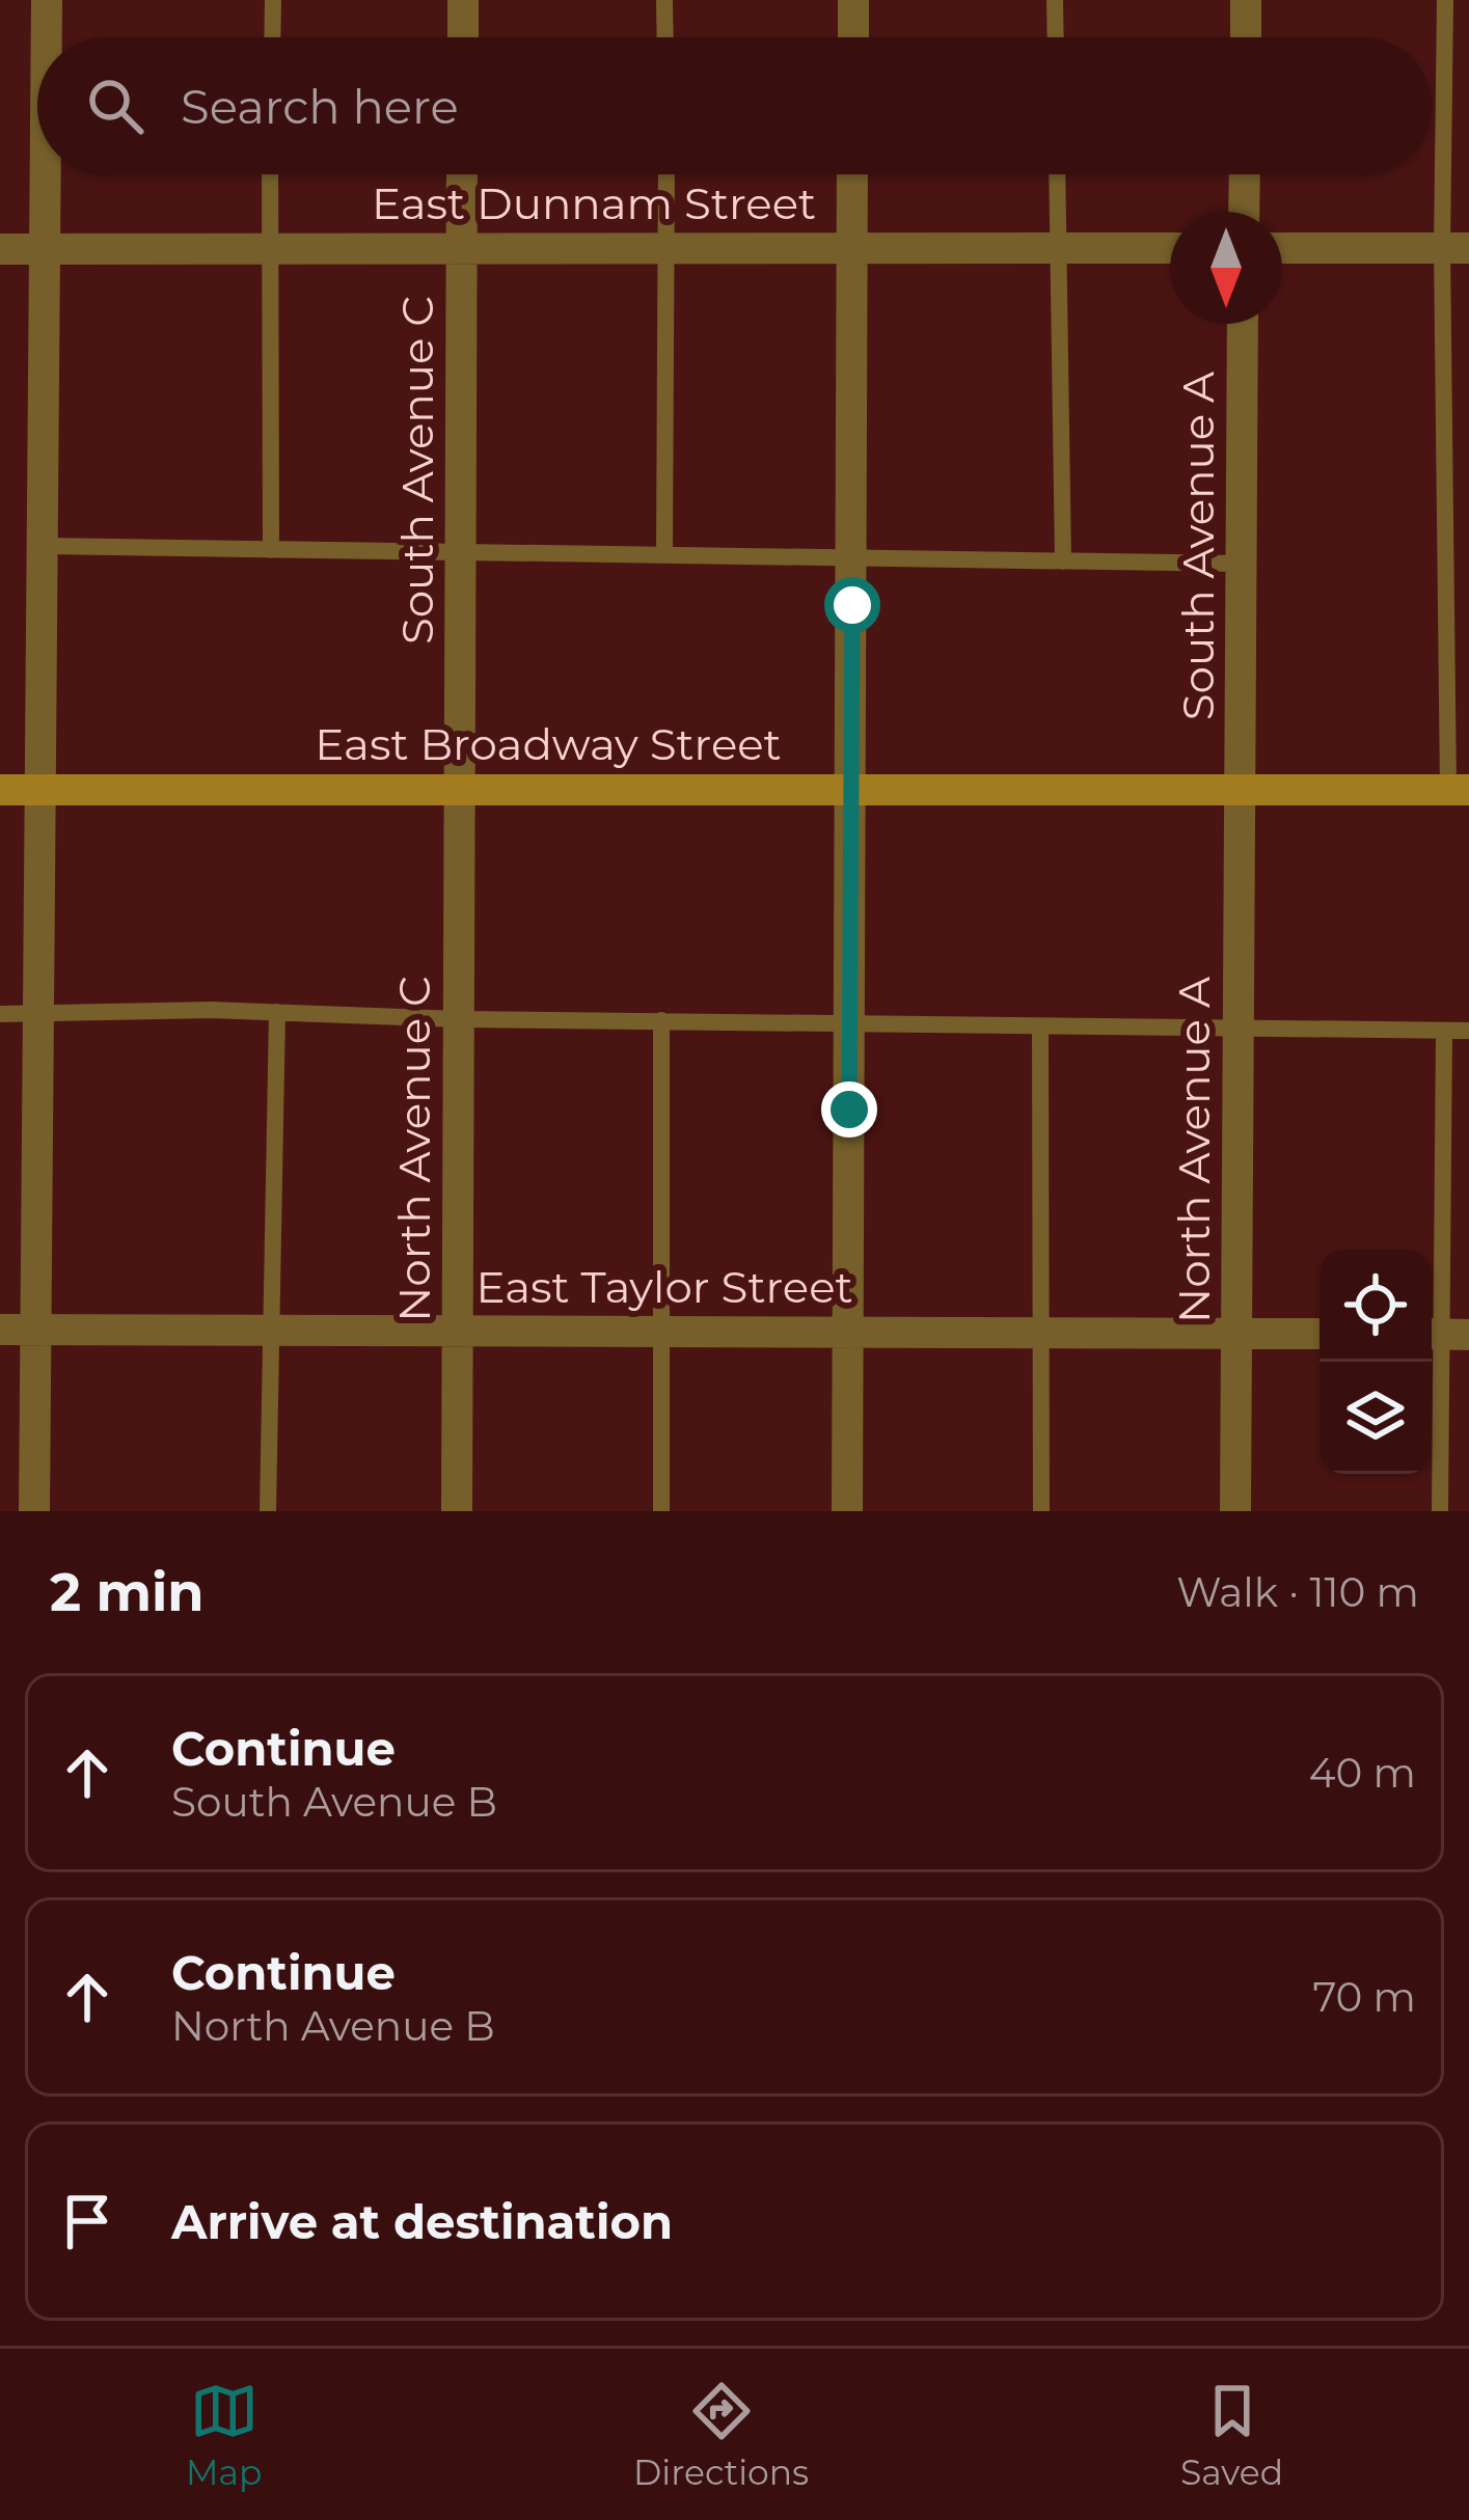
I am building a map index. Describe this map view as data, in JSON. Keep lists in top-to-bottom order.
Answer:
{
  "streets": {
    "main road": ["East Broadway Street"],
    "street": [
      "East Dunnam Street",
      "South Avenue C",
      "South Avenue A",
      "North Avenue C",
      "North Avenue A",
      "East Taylor Street"
    ]
  },
  "crossings": [
    ["East Dunnam Street", "South Avenue C"],
    ["South Avenue C", "East Broadway Street"],
    ["South Avenue C", "North Avenue C"],
    ["South Avenue A", "East Broadway Street"],
    ["South Avenue A", "North Avenue A"],
    ["East Broadway Street", "North Avenue C"],
    ["East Broadway Street", "North Avenue A"],
    ["North Avenue C", "East Taylor Street"],
    ["North Avenue A", "East Taylor Street"]
  ],
  "north": "bottom",
  "page": {
    "search": "Search here",
    "heading": ["2 min", "Walk · 110 m"],
    "list": [
      ["Continue", "South Avenue B", "40 m"],
      ["Continue", "North Avenue B", "70 m"],
      "Arrive at destination"
    ],
    "nav": ["Map", "Directions", "Saved"]
  }
}
